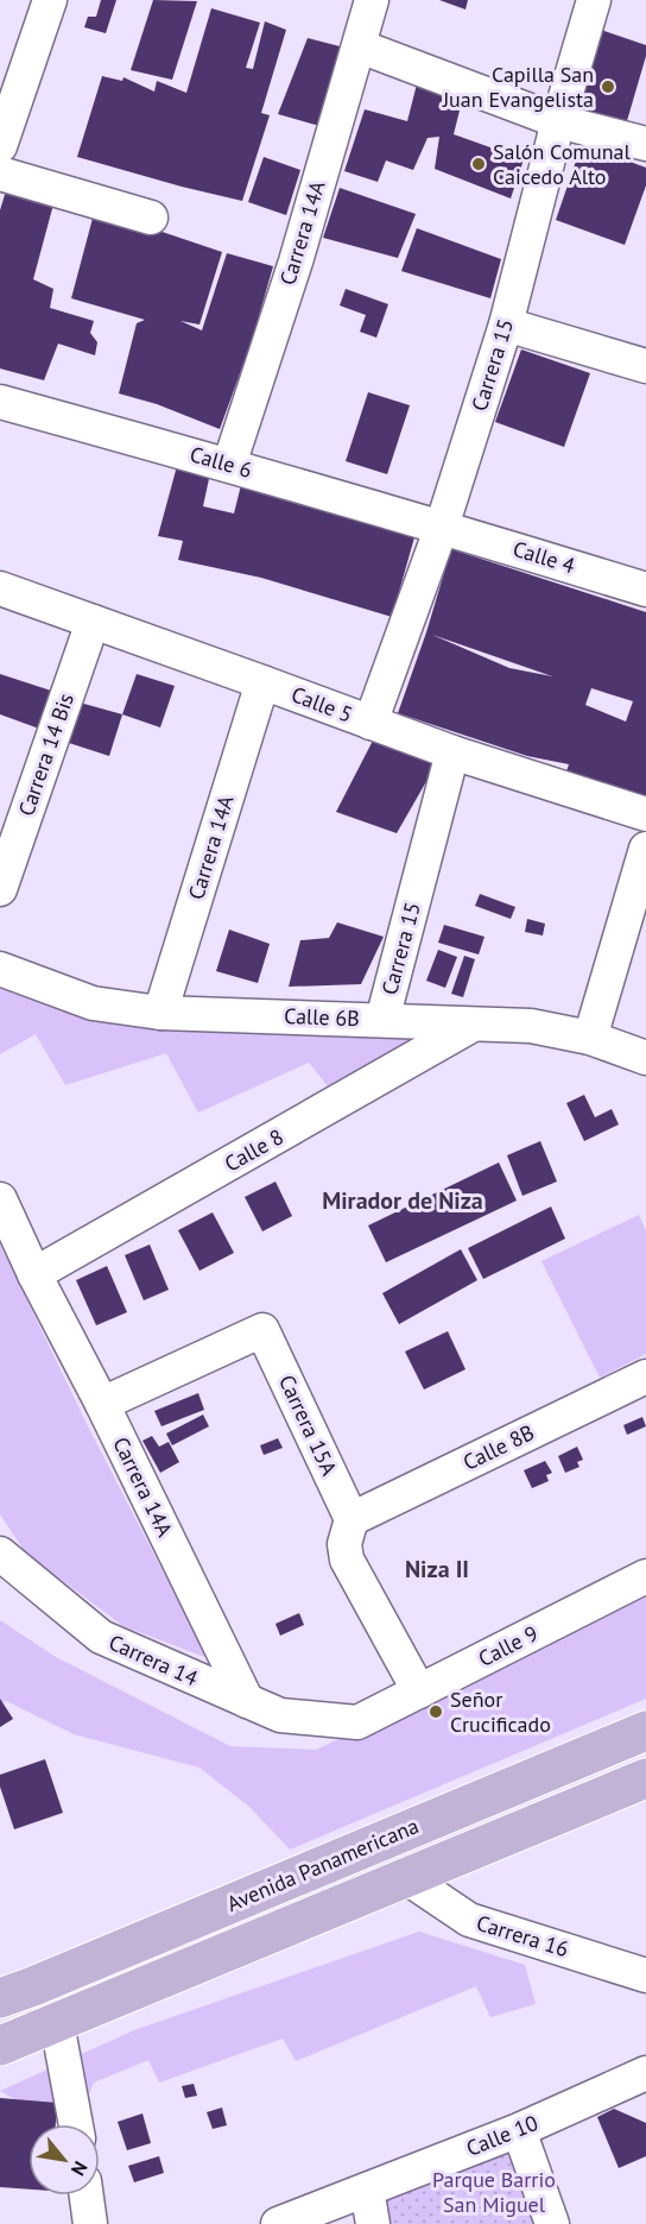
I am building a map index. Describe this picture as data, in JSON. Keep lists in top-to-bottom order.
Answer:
{
  "streets": {
    "main road": ["Avenida Panamericana"],
    "street": [
      "Carrera 14A",
      "Carrera 15",
      "Calle 6",
      "Calle 4",
      "Calle 5",
      "Carrera 14 Bis",
      "Calle 6B",
      "Calle 8",
      "Carrera 15A",
      "Calle 8B",
      "Calle 9",
      "Carrera 14",
      "Carrera 16",
      "Calle 10"
    ]
  },
  "crossings": [
    ["Carrera 14A", "Calle 6"],
    ["Carrera 14A", "Calle 5"],
    ["Carrera 14A", "Calle 6B"],
    ["Carrera 14A", "Calle 8"],
    ["Carrera 14A", "Carrera 15A"],
    ["Carrera 14A", "Calle 9"],
    ["Carrera 14A", "Carrera 14"],
    ["Carrera 15", "Calle 6"],
    ["Carrera 15", "Calle 4"],
    ["Carrera 15", "Calle 5"],
    ["Carrera 15", "Calle 6B"],
    ["Calle 6", "Calle 4"],
    ["Calle 5", "Carrera 14 Bis"],
    ["Calle 6B", "Calle 8"],
    ["Carrera 15A", "Calle 8B"],
    ["Calle 9", "Carrera 14"],
    ["Avenida Panamericana", "Carrera 16"]
  ],
  "districts": ["Mirador de Niza", "Niza II"],
  "parks": ["Parque Barrio San Miguel"],
  "places": ["Capilla San Juan Evangelista", "Salón Comunal Caicedo Alto", "Señor Crucificado"],
  "north": "bottom right"
}
